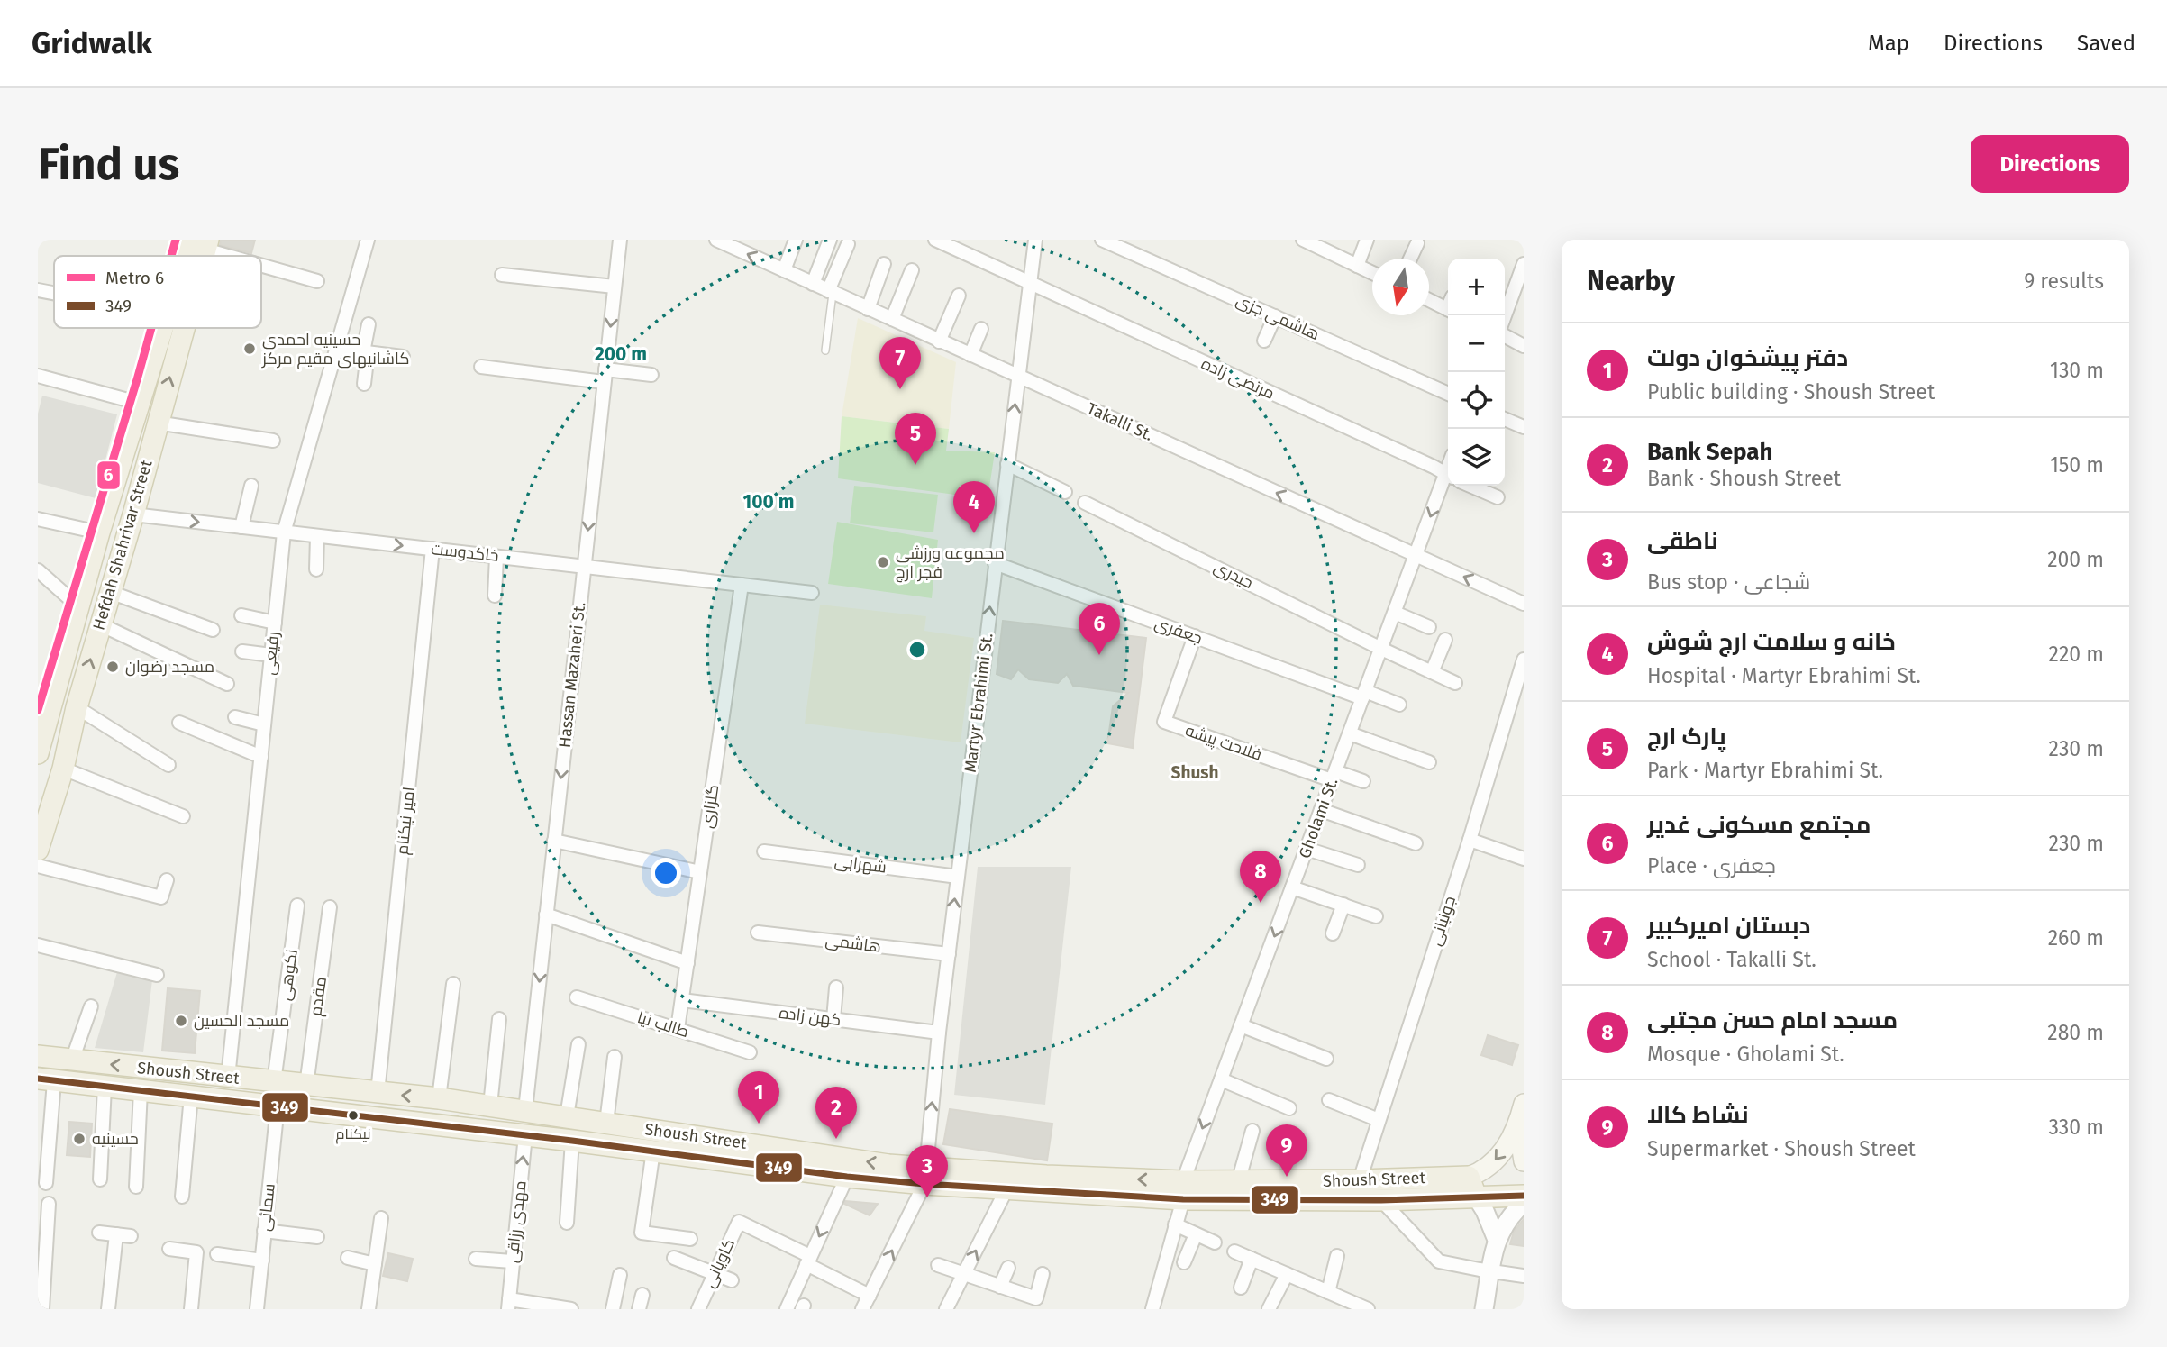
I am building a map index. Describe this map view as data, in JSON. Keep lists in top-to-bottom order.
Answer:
{
  "streets": {
    "main road": ["Hefdah Shahrivar Street", "Shoush Street"],
    "street": [
      "هاشمی جزی",
      "مرتضی زاده",
      "Takalli St.",
      "خاکدوست",
      "حیدری",
      "جعفری",
      "رفیعی",
      "Hassan Mazaheri St.",
      "Martyr Ebrahimi St.",
      "فلاحت پیشه",
      "گلزاری",
      "Gholami St.",
      "امیر نیکنام",
      "شهرابی",
      "جونیانی",
      "هاشمی",
      "نکوهی",
      "مقدم",
      "کهن زاده",
      "طالب نیا",
      "سمائی",
      "مهدی رزاقی",
      "کاویانی"
    ]
  },
  "crossings": [
    ["مرتضی زاده", "Martyr Ebrahimi St."],
    ["Takalli St.", "Martyr Ebrahimi St."],
    ["Takalli St.", "Gholami St."],
    ["Hefdah Shahrivar Street", "خاکدوست"],
    ["خاکدوست", "رفیعی"],
    ["خاکدوست", "Hassan Mazaheri St."],
    ["خاکدوست", "گلزاری"],
    ["خاکدوست", "امیر نیکنام"],
    ["حیدری", "Gholami St."],
    ["جعفری", "Martyr Ebrahimi St."],
    ["جعفری", "فلاحت پیشه"],
    ["جعفری", "Gholami St."],
    ["رفیعی", "Shoush Street"],
    ["Hassan Mazaheri St.", "Shoush Street"],
    ["Martyr Ebrahimi St.", "شهرابی"],
    ["Martyr Ebrahimi St.", "هاشمی"],
    ["Martyr Ebrahimi St.", "کهن زاده"],
    ["Martyr Ebrahimi St.", "Shoush Street"],
    ["فلاحت پیشه", "Gholami St."],
    ["گلزاری", "کهن زاده"],
    ["گلزاری", "طالب نیا"],
    ["Gholami St.", "Shoush Street"],
    ["امیر نیکنام", "Shoush Street"],
    ["جونیانی", "Shoush Street"],
    ["نکوهی", "Shoush Street"],
    ["مقدم", "Shoush Street"],
    ["Shoush Street", "سمائی"],
    ["Shoush Street", "مهدی رزاقی"]
  ],
  "one_way": ["Takalli St.", "Martyr Ebrahimi St.", "Gholami St."],
  "districts": ["Shush"],
  "places": [
    "حسینیه احمدی کاشانیهای مقیم مرکز",
    "مجموعه ورزشی فجر ارج",
    "مسجد رضوان",
    "مسجد الحسین",
    "نیکنام",
    "حسینیه"
  ],
  "lines": ["metro line 6", "transit line 349"],
  "legend": ["Metro 6", "349"],
  "north": "bottom",
  "page": {
    "header": "Gridwalk",
    "nav": ["Map", "Directions", "Saved"],
    "buttons": "Directions",
    "title": "Find us",
    "heading": ["Nearby", "9 results"],
    "map_buttons": ["+", "−"],
    "list": [
      {
        "mark": "1",
        "name": "دفتر پیشخوان دولت",
        "note": "Public building · Shoush Street",
        "value": "130 m"
      },
      {
        "mark": "2",
        "name": "Bank Sepah",
        "note": "Bank · Shoush Street",
        "value": "150 m"
      },
      {
        "mark": "3",
        "name": "ناطقی",
        "note": "Bus stop · شجاعی",
        "value": "200 m"
      },
      {
        "mark": "4",
        "name": "خانه و سلامت ارج شوش",
        "note": "Hospital · Martyr Ebrahimi St.",
        "value": "220 m"
      },
      {
        "mark": "5",
        "name": "پارک ارج",
        "note": "Park · Martyr Ebrahimi St.",
        "value": "230 m"
      },
      {
        "mark": "6",
        "name": "مجتمع مسکونی غدیر",
        "note": "Place · جعفری",
        "value": "230 m"
      },
      {
        "mark": "7",
        "name": "دبستان امیرکبیر",
        "note": "School · Takalli St.",
        "value": "260 m"
      },
      {
        "mark": "8",
        "name": "مسجد امام حسن مجتبی",
        "note": "Mosque · Gholami St.",
        "value": "280 m"
      },
      {
        "mark": "9",
        "name": "نشاط کالا",
        "note": "Supermarket · Shoush Street",
        "value": "330 m"
      }
    ],
    "pins": [
      "7",
      "5",
      "4",
      "6",
      "8",
      "1",
      "2",
      "9",
      "3"
    ]
  },
  "rings": ["200 m", "100 m"]
}
